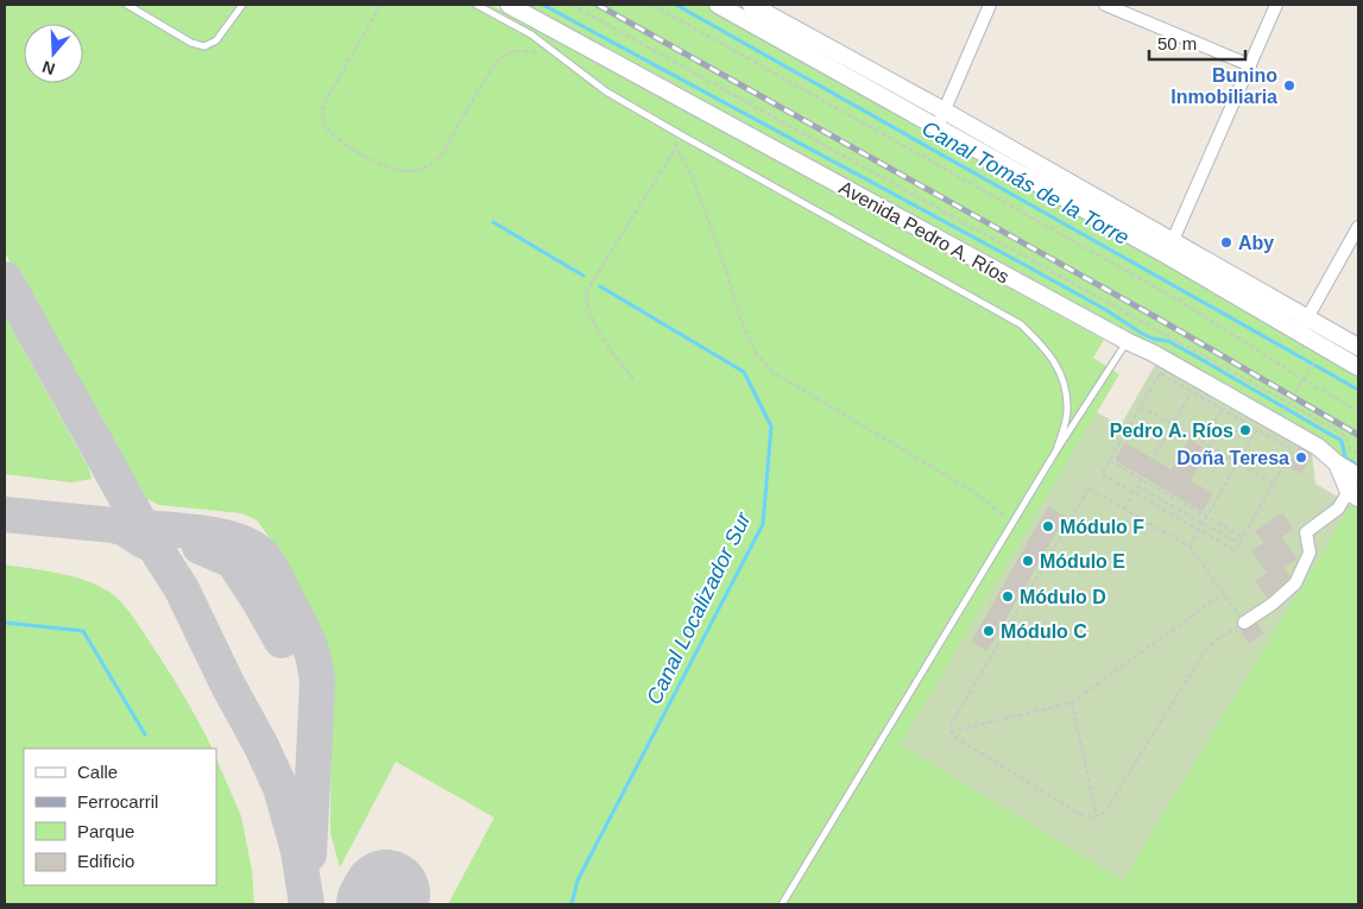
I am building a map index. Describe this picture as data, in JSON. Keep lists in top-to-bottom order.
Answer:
{
  "streets": {
    "street": ["Avenida Pedro A. Ríos"]
  },
  "water": ["Canal Tomás de la Torre", "Canal Localizador Sur"],
  "places": [
    "Bunino Inmobiliaria",
    "Aby",
    "Pedro A. Ríos",
    "Doña Teresa",
    "Módulo F",
    "Módulo E",
    "Módulo D",
    "Módulo C"
  ],
  "legend": [
    "Calle",
    "Ferrocarril",
    "Parque",
    "Edificio"
  ],
  "scale_bar": "50 m",
  "north": "bottom"
}
